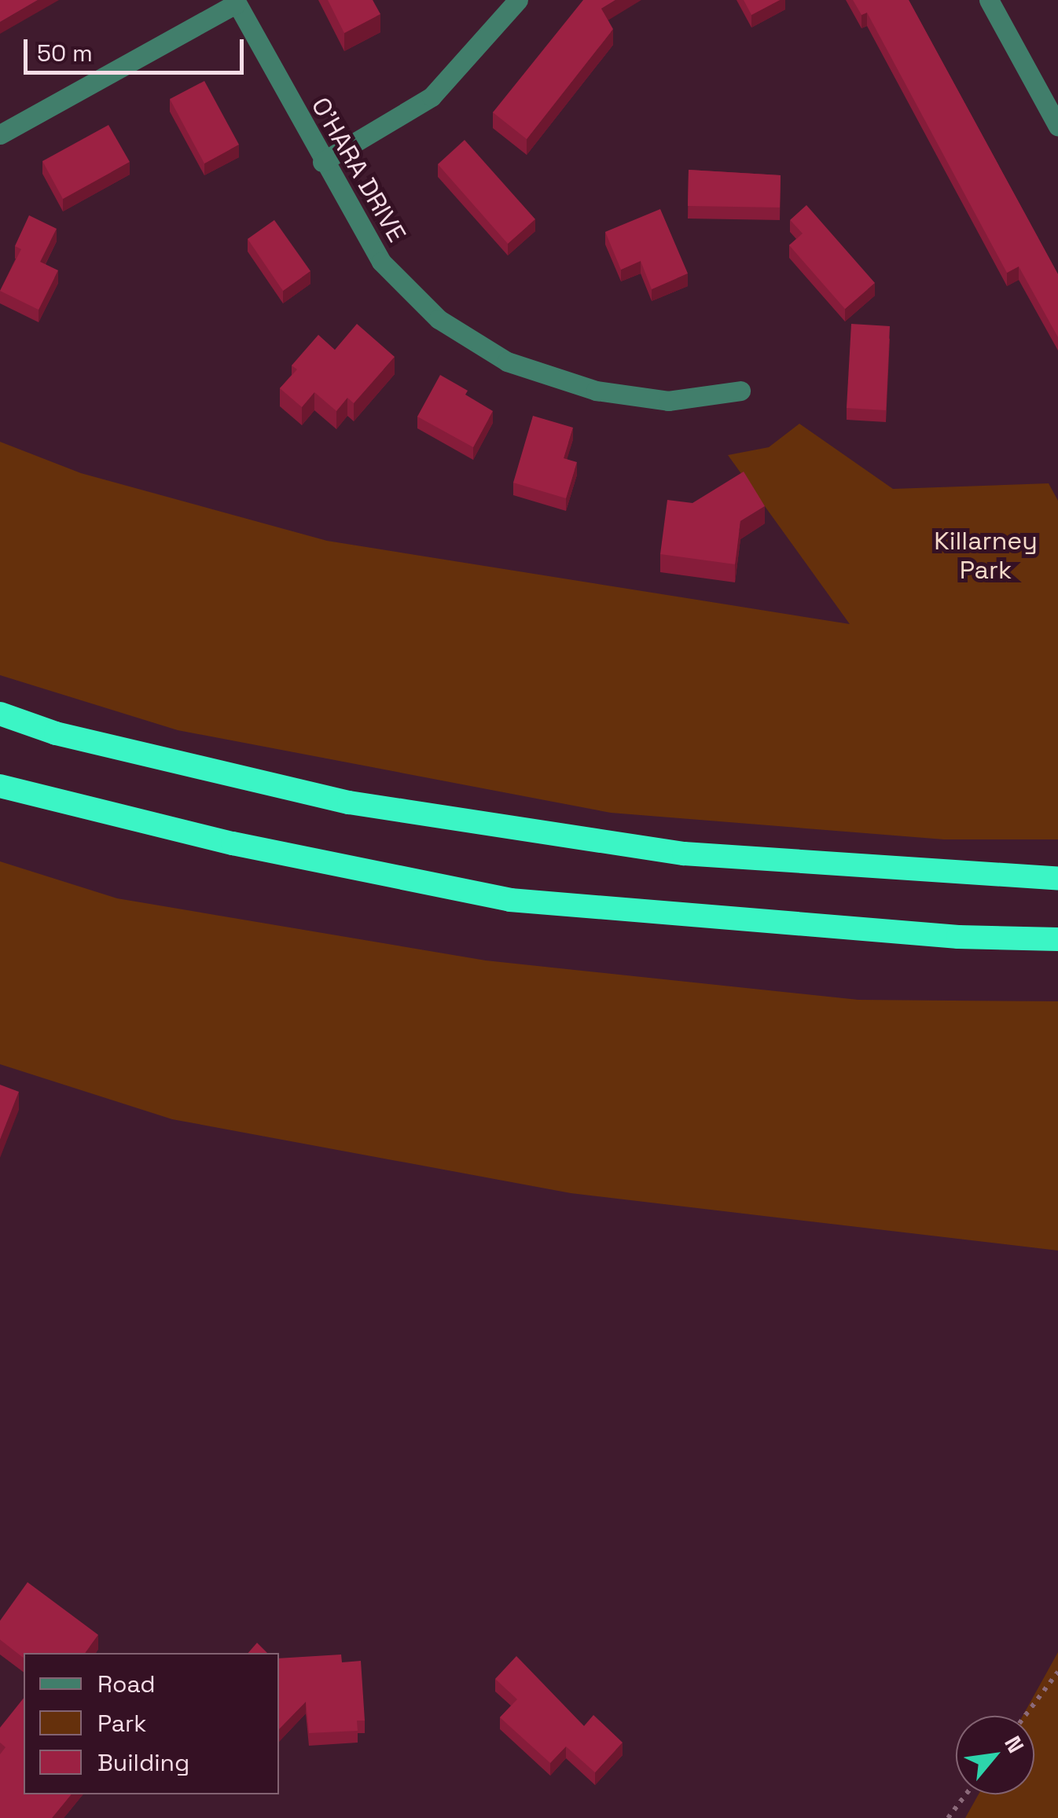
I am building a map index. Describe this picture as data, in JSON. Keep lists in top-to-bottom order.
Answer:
{
  "streets": {
    "street": ["O'HARA DRIVE"]
  },
  "parks": ["Killarney Park"],
  "legend": ["Road", "Park", "Building"],
  "scale_bar": "50 m",
  "north": "top right"
}
